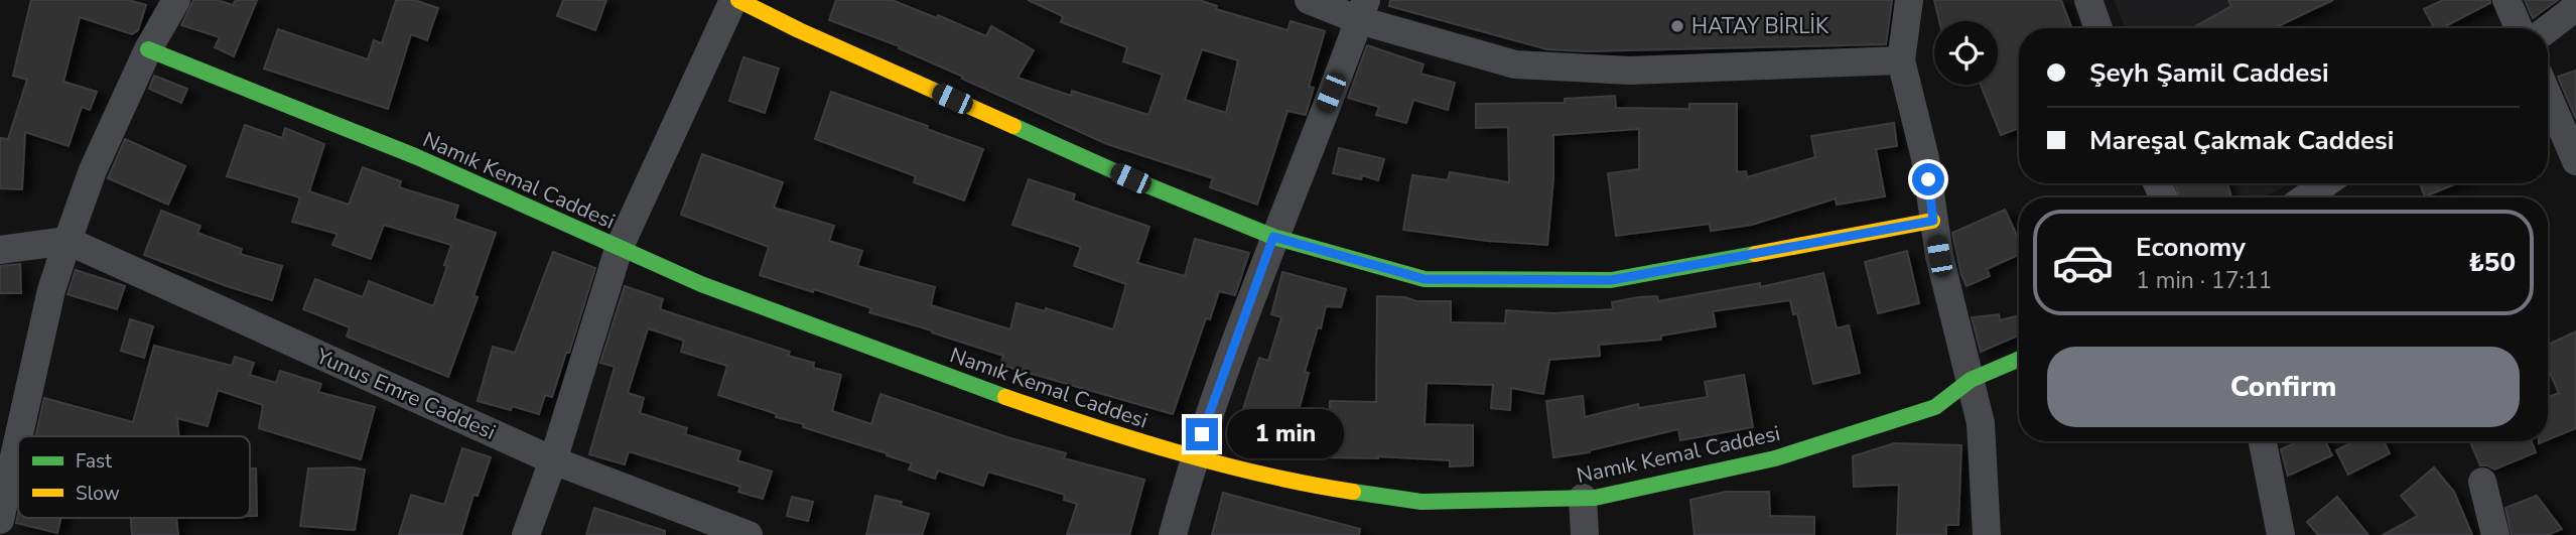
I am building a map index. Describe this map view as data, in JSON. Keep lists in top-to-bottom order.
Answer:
{
  "streets": {
    "street": ["Namık Kemal Caddesi", "Yunus Emre Caddesi"]
  },
  "places": ["HATAY BİRLİK"],
  "legend": ["Fast", "Slow"],
  "page": {
    "banner": ["Şeyh Şamil Caddesi", "Mareşal Çakmak Caddesi"],
    "list": [
      {
        "name": "Economy",
        "note": "1 min · 17:11",
        "value": "₺50"
      }
    ],
    "buttons": "Confirm",
    "bubble": "1 min"
  }
}
